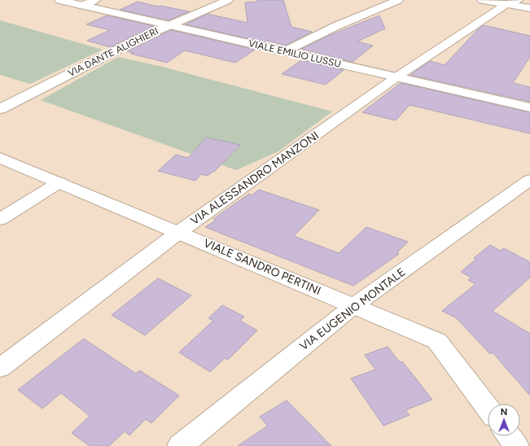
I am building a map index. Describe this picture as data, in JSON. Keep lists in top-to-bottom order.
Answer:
{
  "streets": {
    "street": [
      "VIA DANTE ALIGHIERI",
      "VIALE EMILIO LUSSU",
      "VIA ALESSANDRO MANZONI",
      "VIALE SANDRO PERTINI",
      "VIA EUGENIO MONTALE"
    ]
  },
  "crossings": [
    ["VIA DANTE ALIGHIERI", "VIALE EMILIO LUSSU"],
    ["VIALE EMILIO LUSSU", "VIA ALESSANDRO MANZONI"],
    ["VIA ALESSANDRO MANZONI", "VIALE SANDRO PERTINI"],
    ["VIALE SANDRO PERTINI", "VIA EUGENIO MONTALE"]
  ],
  "north": "top"
}
